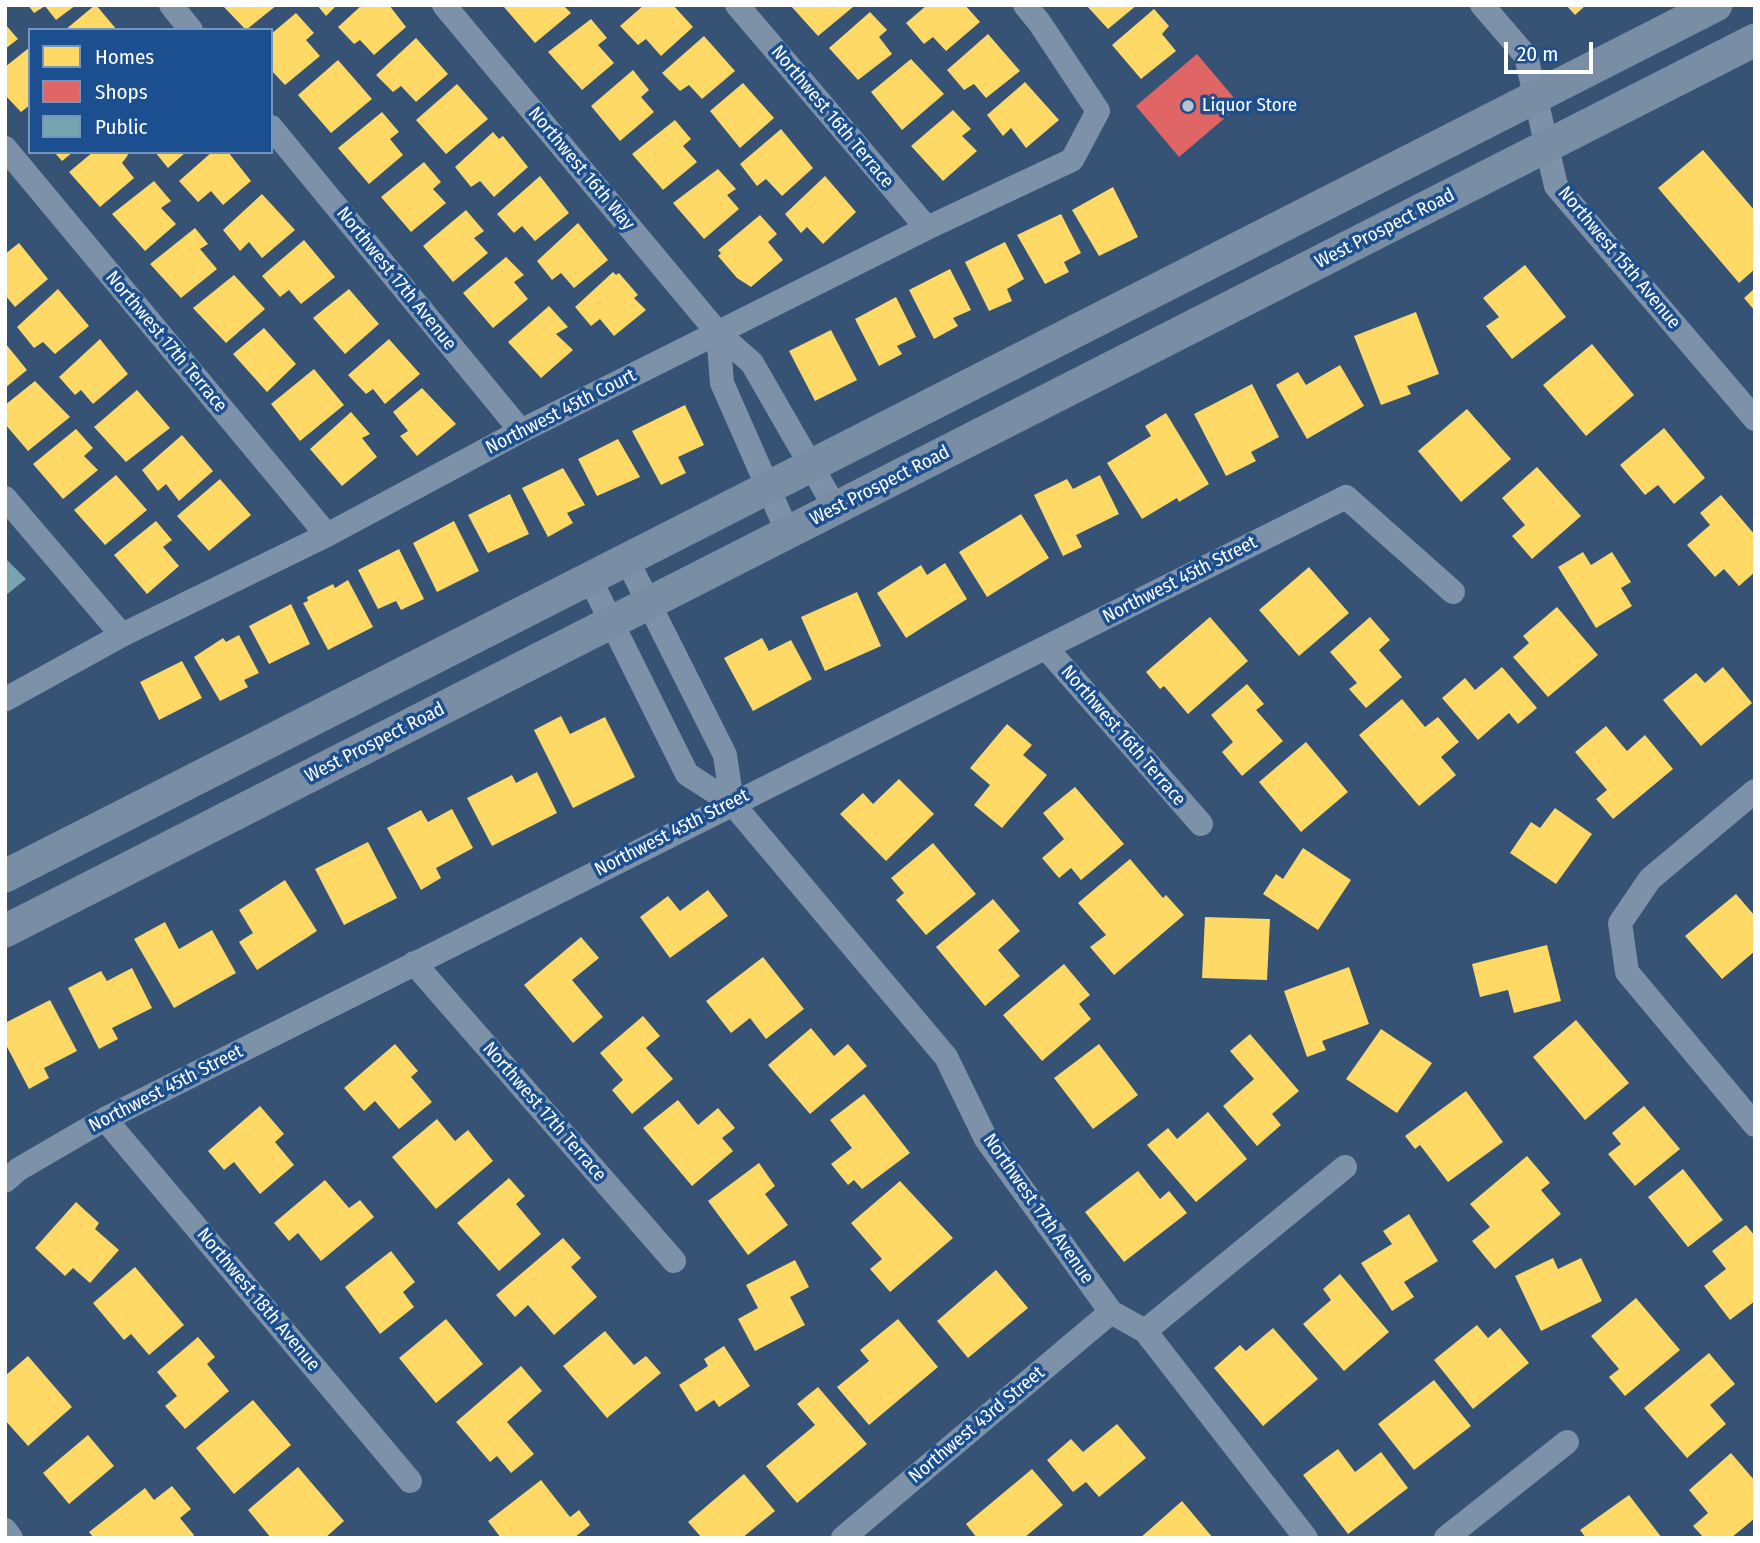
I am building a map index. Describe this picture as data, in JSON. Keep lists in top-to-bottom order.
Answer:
{
  "streets": {
    "main road": ["West Prospect Road"],
    "street": [
      "Northwest 16th Terrace",
      "Northwest 16th Way",
      "Northwest 15th Avenue",
      "Northwest 17th Avenue",
      "Northwest 17th Terrace",
      "Northwest 45th Court",
      "Northwest 45th Street",
      "Northwest 18th Avenue",
      "Northwest 43rd Street"
    ]
  },
  "crossings": [
    ["Northwest 16th Terrace", "Northwest 45th Court"],
    ["Northwest 16th Terrace", "Northwest 45th Street"],
    ["Northwest 16th Way", "West Prospect Road"],
    ["Northwest 16th Way", "Northwest 45th Court"],
    ["West Prospect Road", "Northwest 15th Avenue"],
    ["West Prospect Road", "Northwest 17th Avenue"],
    ["Northwest 17th Avenue", "Northwest 45th Court"],
    ["Northwest 17th Avenue", "Northwest 45th Street"],
    ["Northwest 17th Avenue", "Northwest 43rd Street"],
    ["Northwest 17th Terrace", "Northwest 45th Court"],
    ["Northwest 17th Terrace", "Northwest 45th Street"],
    ["Northwest 45th Street", "Northwest 18th Avenue"]
  ],
  "places": ["Liquor Store"],
  "legend": ["Homes", "Shops", "Public"],
  "scale_bar": "20 m"
}
